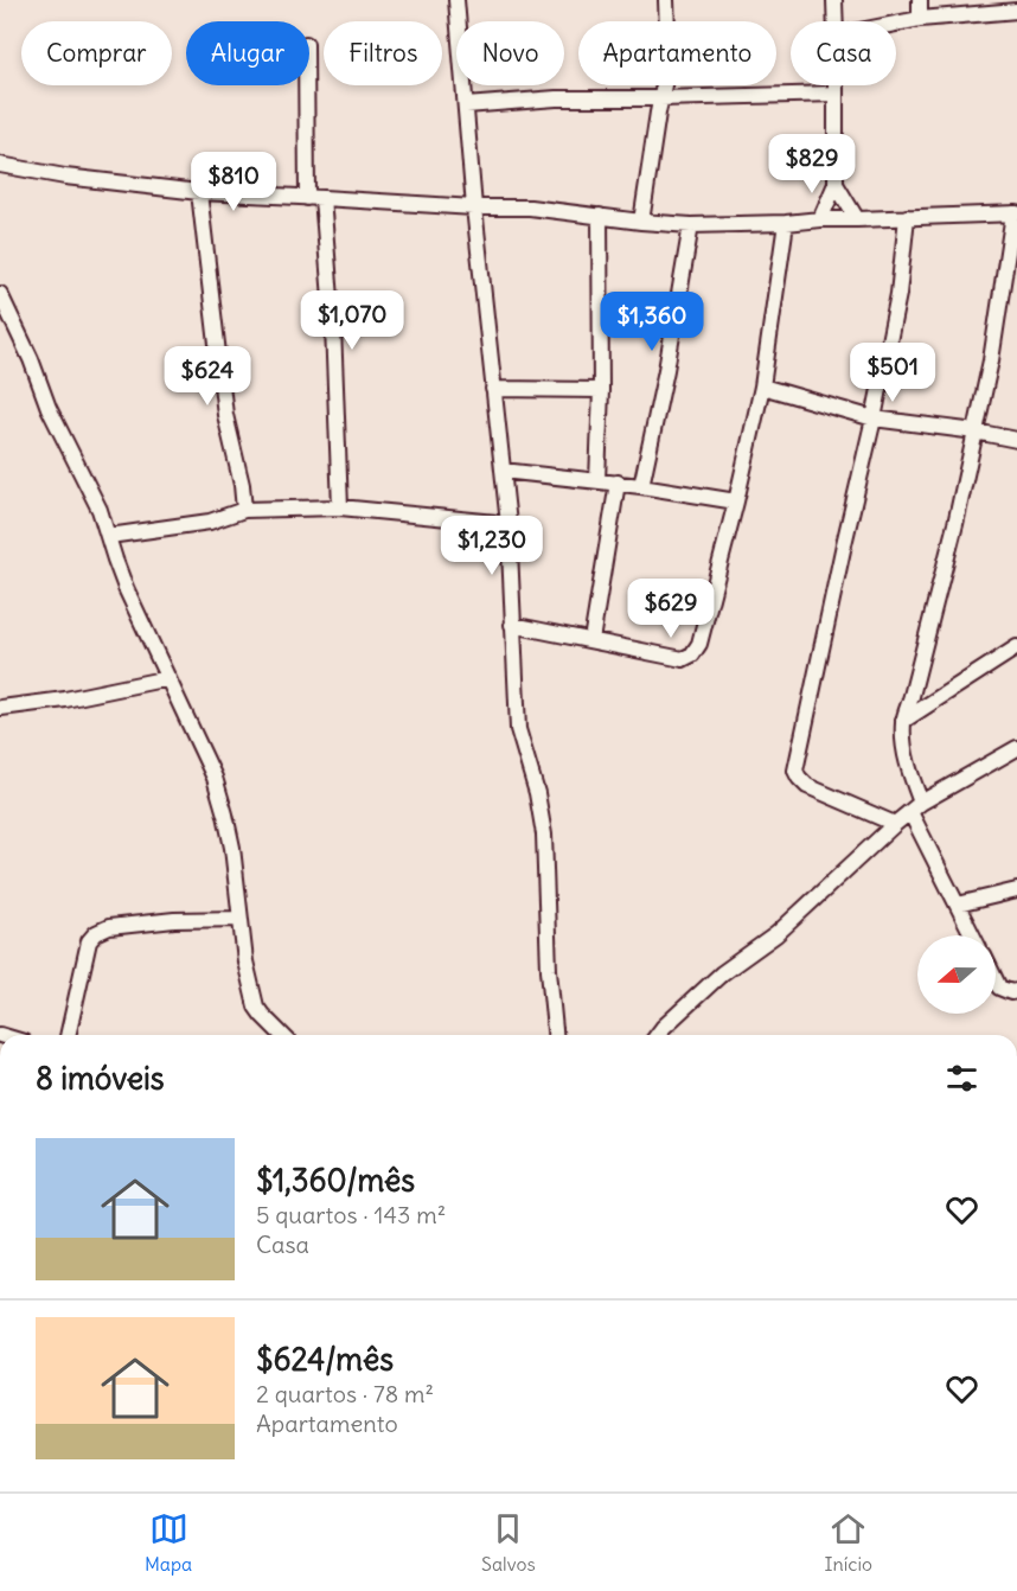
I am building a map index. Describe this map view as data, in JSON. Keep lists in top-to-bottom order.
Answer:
{
  "north": "left",
  "page": {
    "chip": [
      "Comprar",
      "Alugar",
      "Filtros",
      "Novo",
      "Apartamento",
      "Casa"
    ],
    "price": [
      "$829",
      "$810",
      "$1,070",
      "$1,360",
      "$501",
      "$624",
      "$1,230",
      "$629"
    ],
    "heading": "8 imóveis",
    "list": [
      {
        "name": "$1,360/mês",
        "note": "5 quartos · 143 m² · Casa"
      },
      {
        "name": "$624/mês",
        "note": "2 quartos · 78 m² · Apartamento"
      }
    ],
    "tabs": ["Mapa", "Salvos", "Início"]
  }
}
